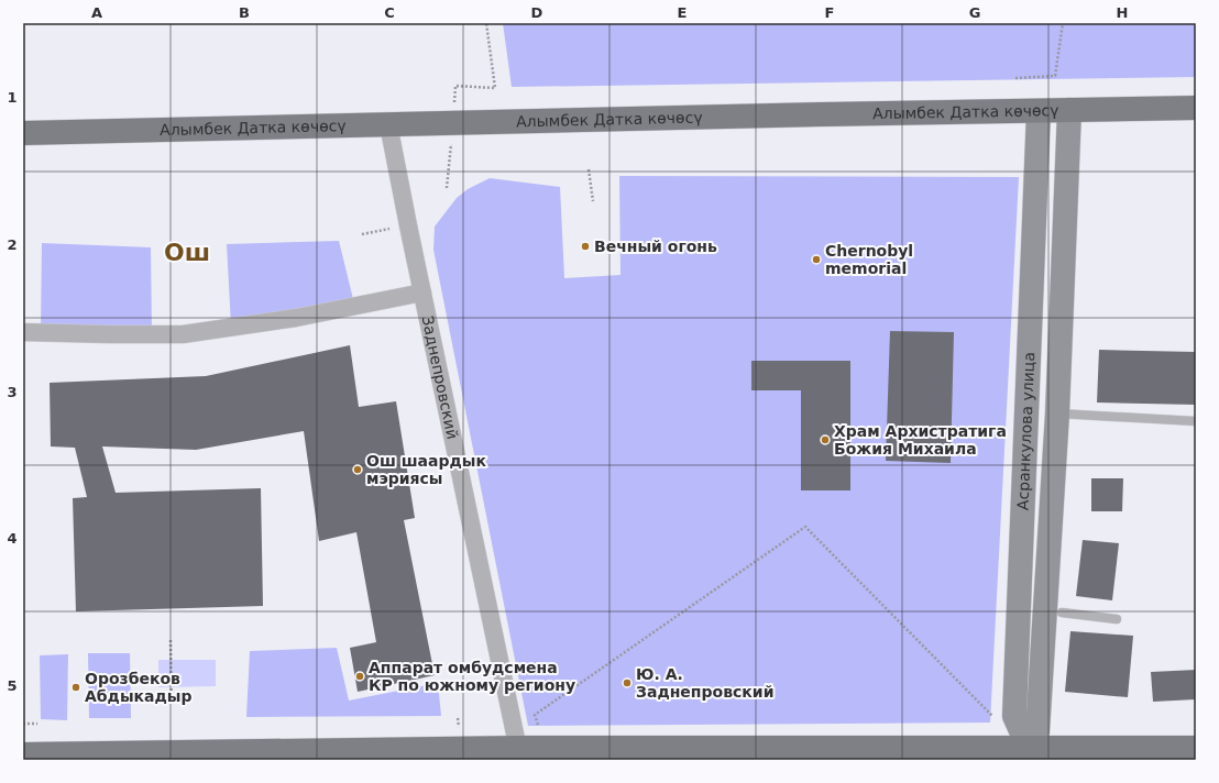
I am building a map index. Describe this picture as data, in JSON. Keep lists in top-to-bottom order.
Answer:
{
  "streets": {
    "main road": ["Алымбек Датка көчөсү", "Асранкулова улица"],
    "street": ["Заднепровский"]
  },
  "crossings": [
    ["Алымбек Датка көчөсү", "Заднепровский"],
    ["Алымбек Датка көчөсү", "Асранкулова улица"]
  ],
  "districts": ["Ош"],
  "places": [
    "Вечный огонь",
    "Chernobyl memorial",
    "Храм Архистратига Божия Михаила",
    "Ош шаардык мэриясы",
    "Аппарат омбудсмена КР по южному региону",
    "Ю. А. Заднепровский",
    "Орозбеков Абдыкадыр"
  ],
  "grid": {
    "columns": [
      "A",
      "B",
      "C",
      "D",
      "E",
      "F",
      "G",
      "H"
    ],
    "rows": [
      "1",
      "2",
      "3",
      "4",
      "5"
    ]
  }
}
